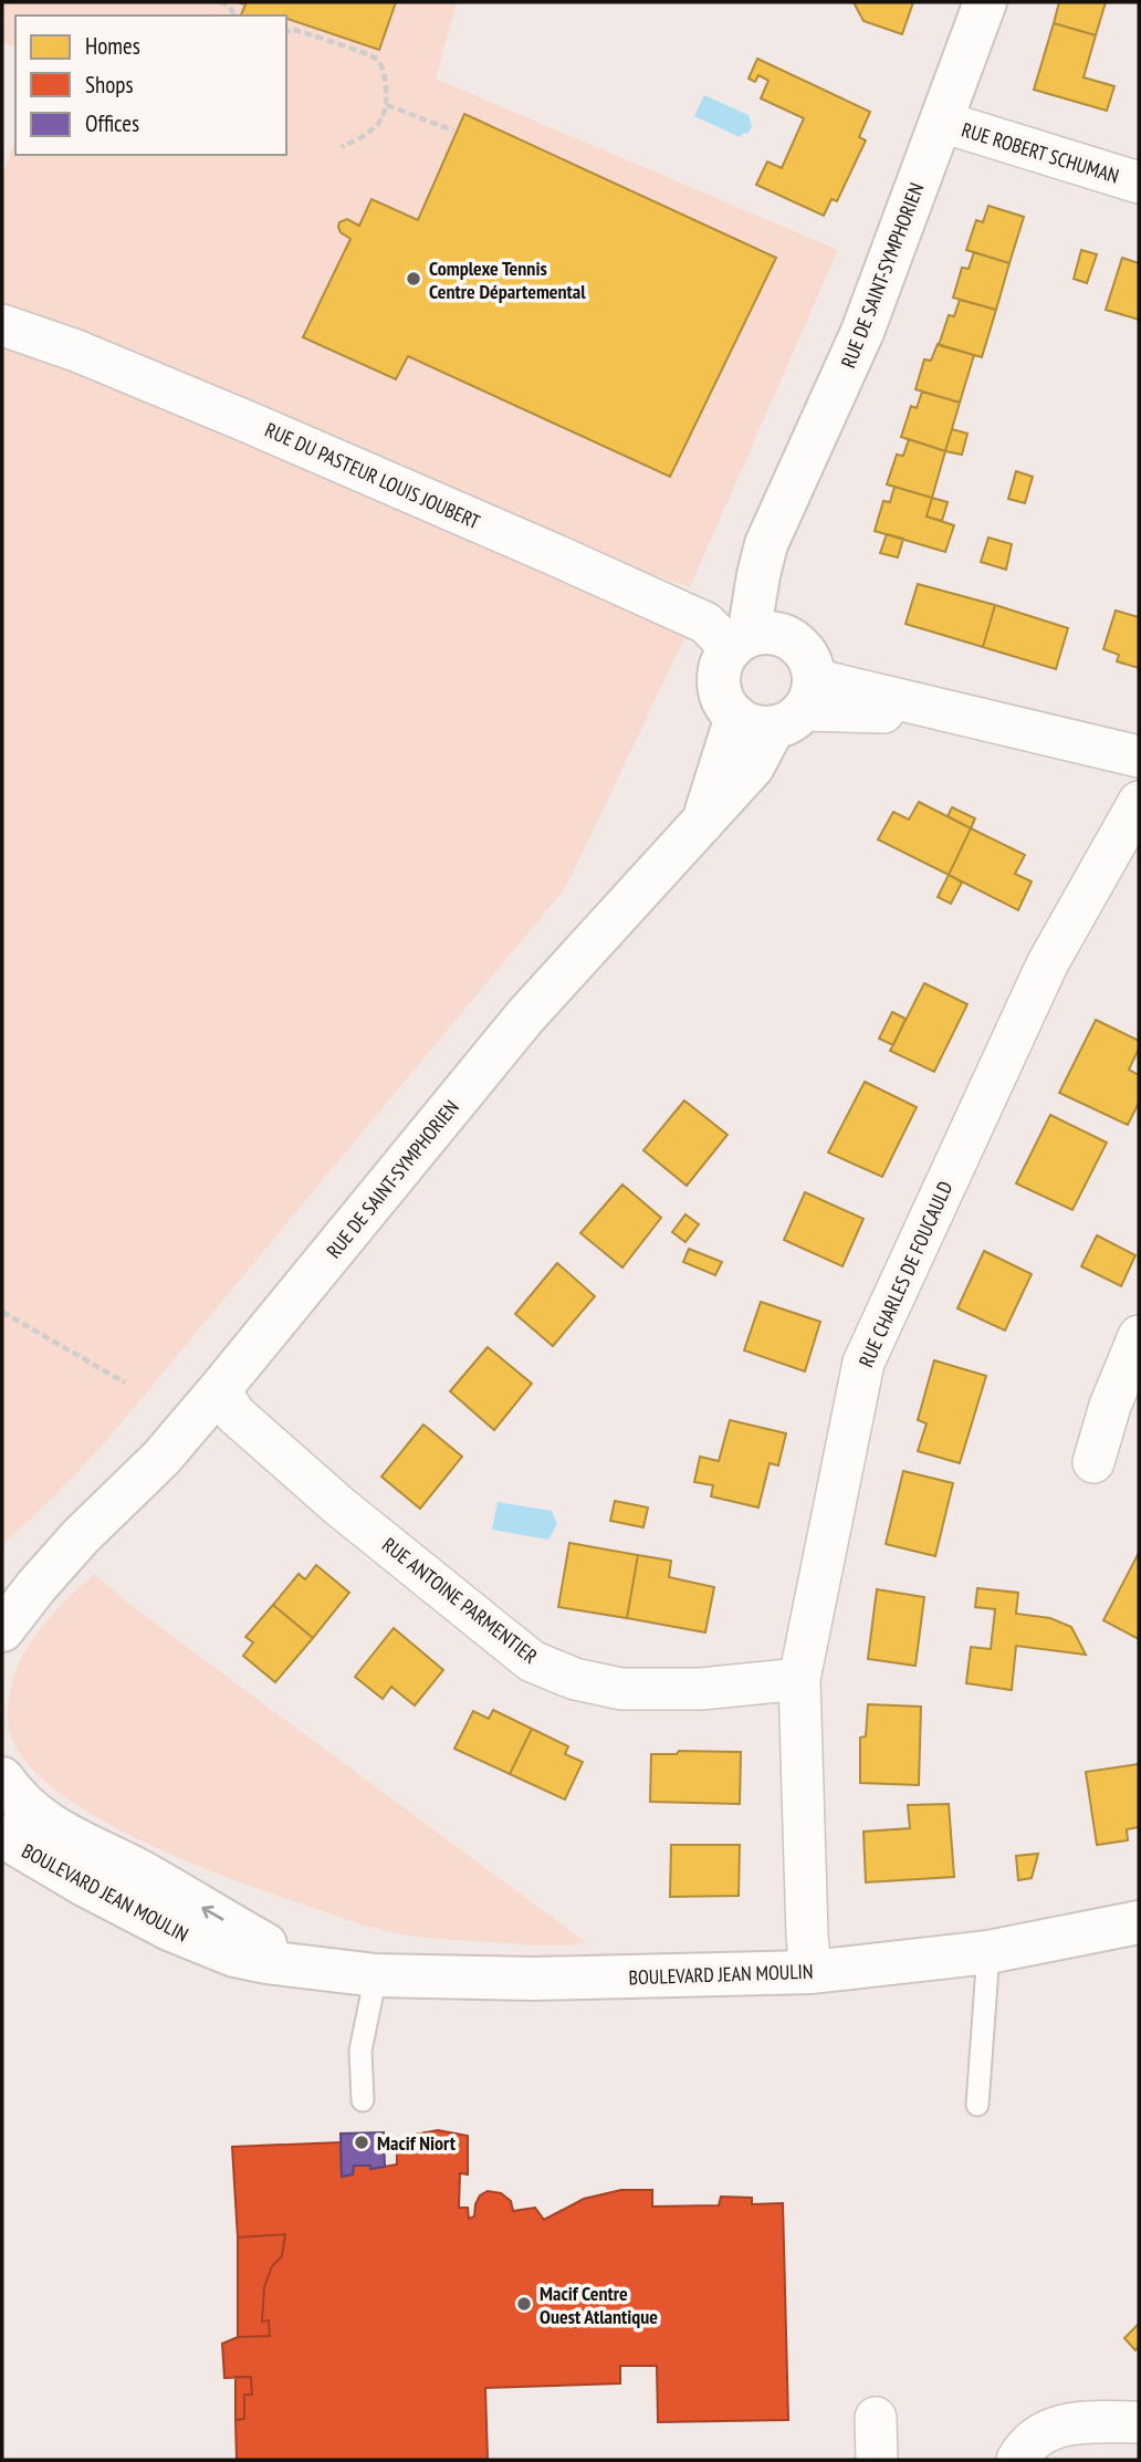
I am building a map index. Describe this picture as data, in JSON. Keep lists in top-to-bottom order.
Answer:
{
  "streets": {
    "street": [
      "RUE ROBERT SCHUMAN",
      "RUE DE SAINT-SYMPHORIEN",
      "RUE DU PASTEUR LOUIS JOUBERT",
      "RUE CHARLES DE FOUCAULD",
      "RUE ANTOINE PARMENTIER",
      "BOULEVARD JEAN MOULIN"
    ]
  },
  "crossings": [
    ["RUE ROBERT SCHUMAN", "RUE DE SAINT-SYMPHORIEN"],
    ["RUE DE SAINT-SYMPHORIEN", "RUE DU PASTEUR LOUIS JOUBERT"],
    ["RUE DE SAINT-SYMPHORIEN", "RUE ANTOINE PARMENTIER"],
    ["RUE CHARLES DE FOUCAULD", "RUE ANTOINE PARMENTIER"],
    ["RUE CHARLES DE FOUCAULD", "BOULEVARD JEAN MOULIN"]
  ],
  "places": ["Complexe Tennis Centre Départemental", "Macif Niort", "Macif Centre Ouest Atlantique"],
  "legend": ["Homes", "Shops", "Offices"]
}
